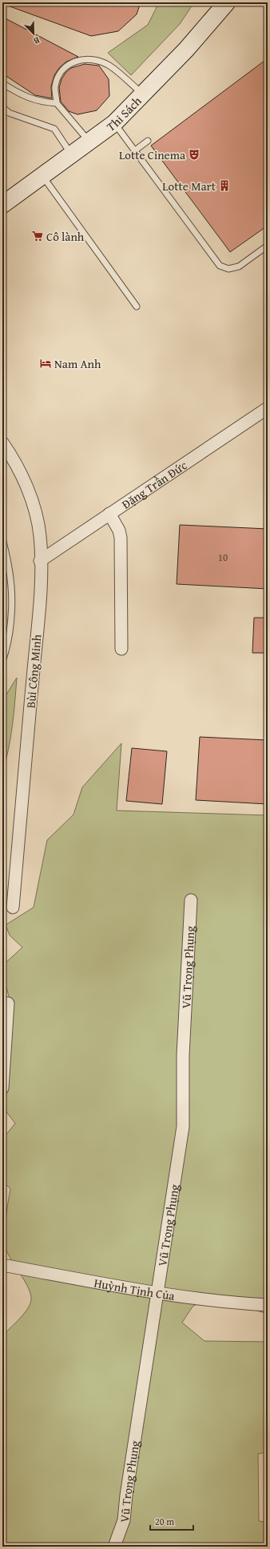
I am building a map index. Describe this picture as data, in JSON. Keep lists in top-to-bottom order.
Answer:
{
  "streets": {
    "street": [
      "Thi Sách",
      "Đặng Trần Đức",
      "Bùi Công Minh",
      "Vũ Trọng Phụng",
      "Huỳnh Tịnh Của"
    ]
  },
  "crossings": [
    ["Đặng Trần Đức", "Bùi Công Minh"],
    ["Vũ Trọng Phụng", "Huỳnh Tịnh Của"]
  ],
  "places": {
    "theatre": ["Lotte Cinema"],
    "building": ["Lotte Mart"],
    "supermarket": ["Cô lành"],
    "hotel": ["Nam Anh"]
  },
  "house_numbers": ["10"],
  "scale_bar": "20 m",
  "north": "bottom right"
}
